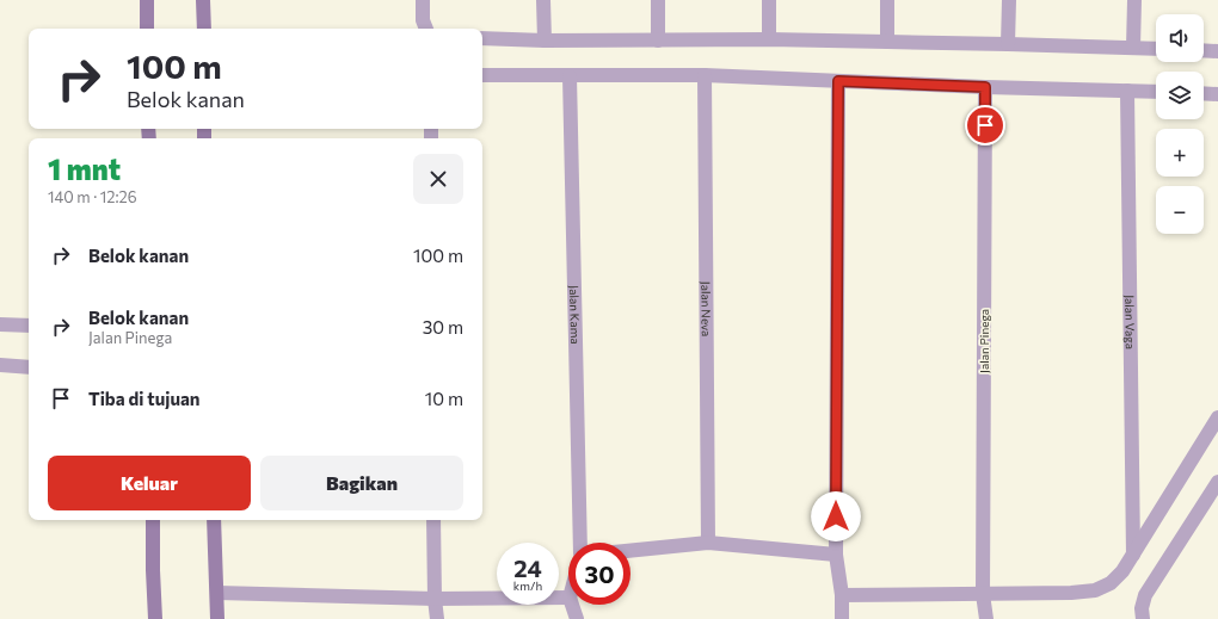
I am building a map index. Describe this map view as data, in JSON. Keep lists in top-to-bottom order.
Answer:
{
  "streets": {
    "street": [
      "Jalan Neva",
      "Jalan Kama",
      "Jalan Vaga",
      "Jalan Pinega"
    ]
  },
  "page": {
    "map_buttons": ["+", "−"],
    "turn": ["100 m", "Belok kanan"],
    "heading": ["1 mnt", "140 m · 12:26"],
    "list": [
      {
        "name": "Belok kanan",
        "value": "100 m"
      },
      {
        "name": "Belok kanan",
        "note": "Jalan Pinega",
        "value": "30 m"
      },
      {
        "name": "Tiba di tujuan",
        "value": "10 m"
      }
    ],
    "buttons": ["Keluar", "Bagikan"],
    "speed": "24 km/h",
    "limit": "30"
  }
}
